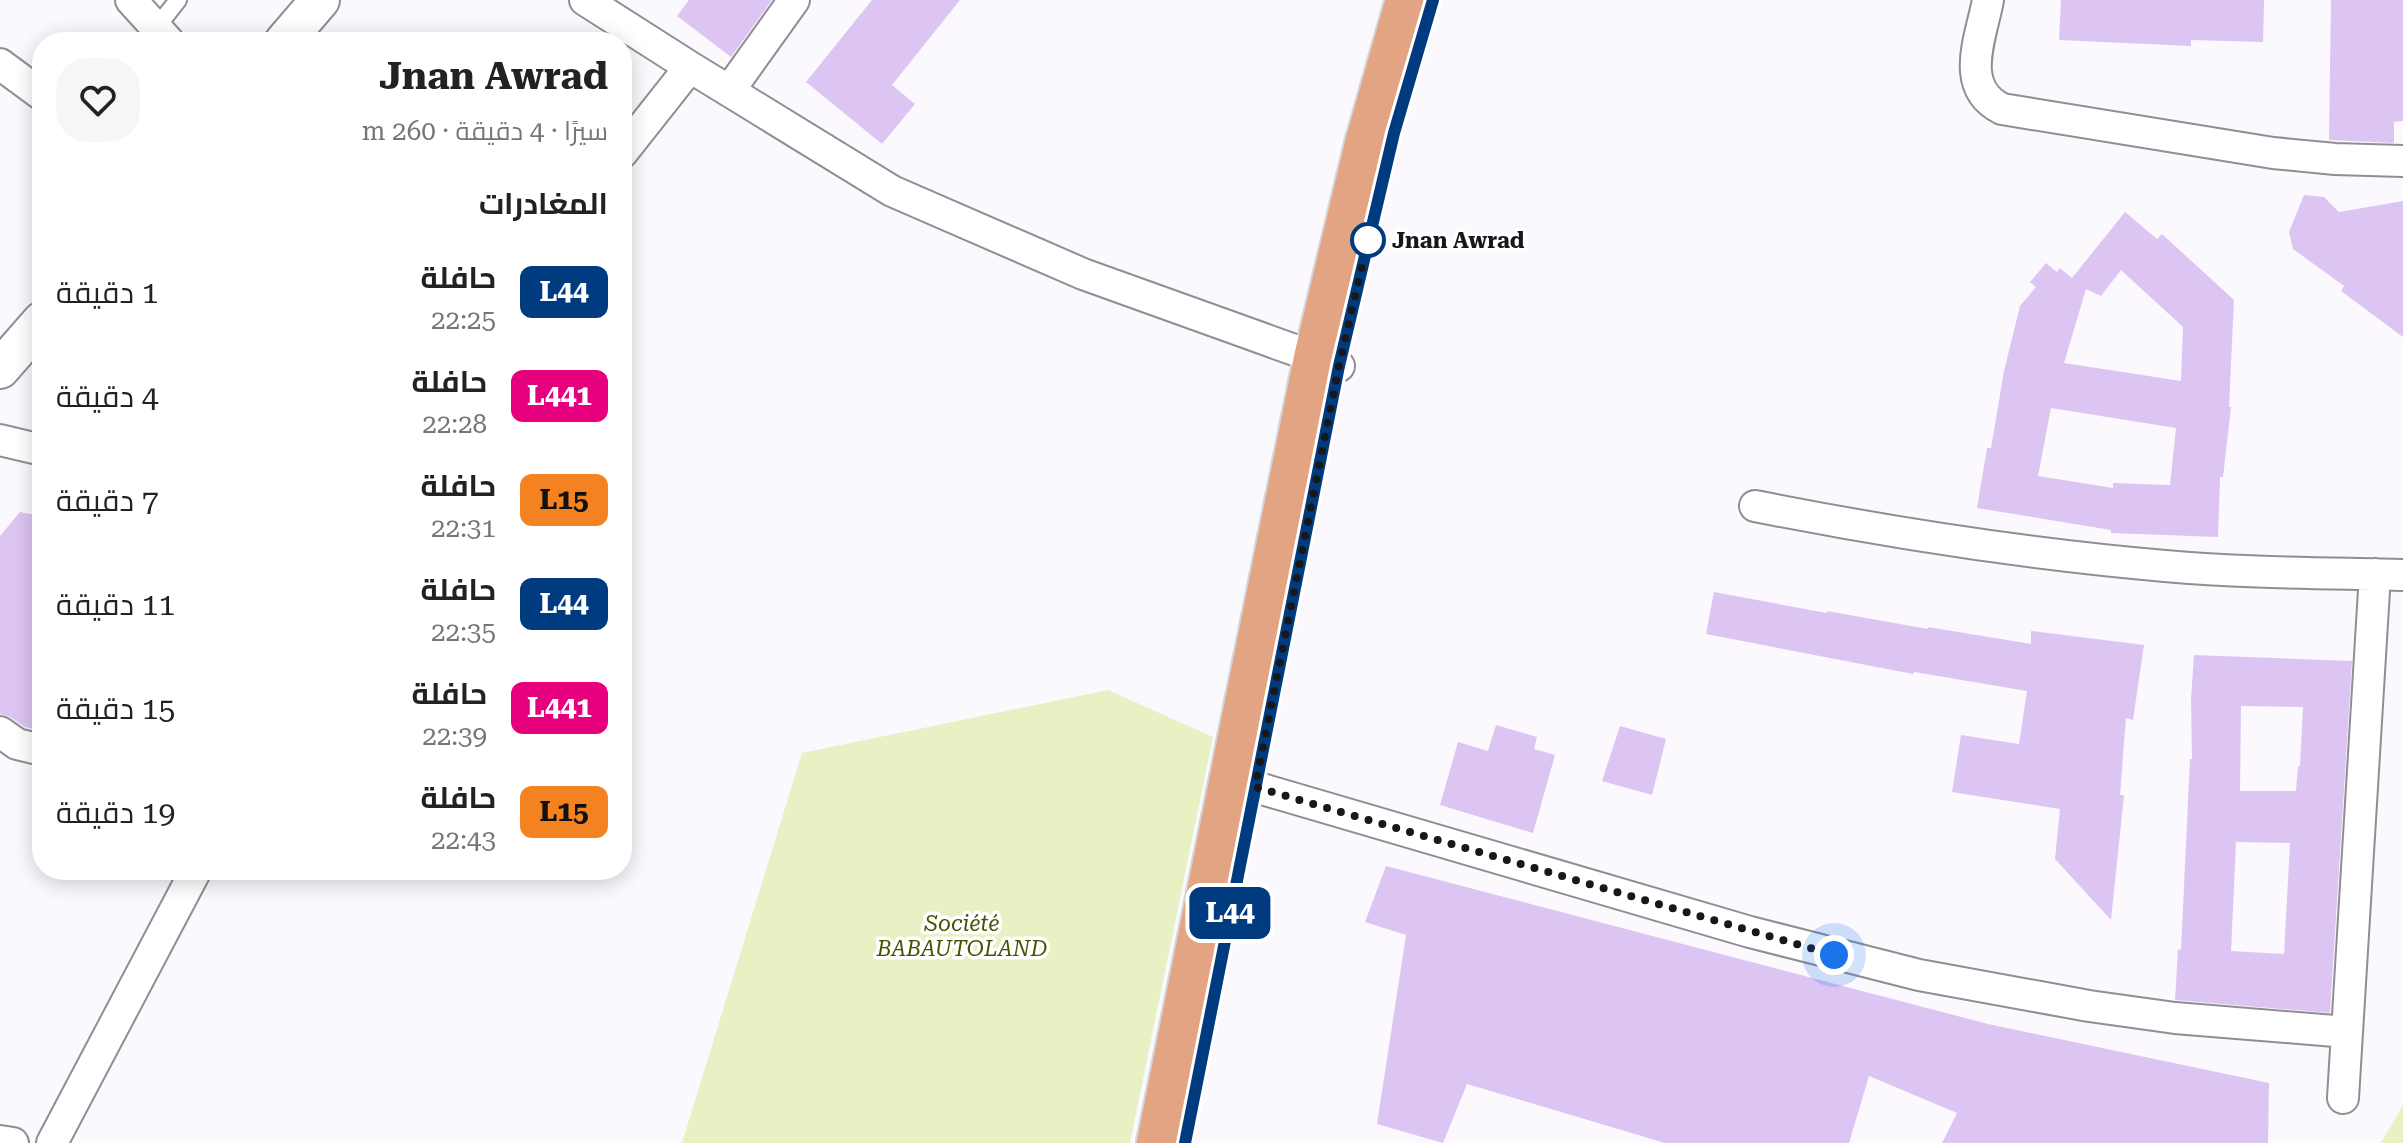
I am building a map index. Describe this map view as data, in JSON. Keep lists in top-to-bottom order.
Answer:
{
  "parks": ["Société BABAUTOLAND"],
  "places": ["Jnan Awrad"],
  "lines": ["bus line L44"],
  "page": {
    "on_map": "L44",
    "heading": [
      ["Jnan Awrad", "سيرًا · 4 دقيقة · 260 m"],
      "المغادرات"
    ],
    "list": [
      {
        "mark": "L44",
        "name": "حافلة",
        "note": "22:25",
        "value": "1 دقيقة"
      },
      {
        "mark": "L441",
        "name": "حافلة",
        "note": "22:28",
        "value": "4 دقيقة"
      },
      {
        "mark": "L15",
        "name": "حافلة",
        "note": "22:31",
        "value": "7 دقيقة"
      },
      {
        "mark": "L44",
        "name": "حافلة",
        "note": "22:35",
        "value": "11 دقيقة"
      },
      {
        "mark": "L441",
        "name": "حافلة",
        "note": "22:39",
        "value": "15 دقيقة"
      },
      {
        "mark": "L15",
        "name": "حافلة",
        "note": "22:43",
        "value": "19 دقيقة"
      }
    ]
  }
}
